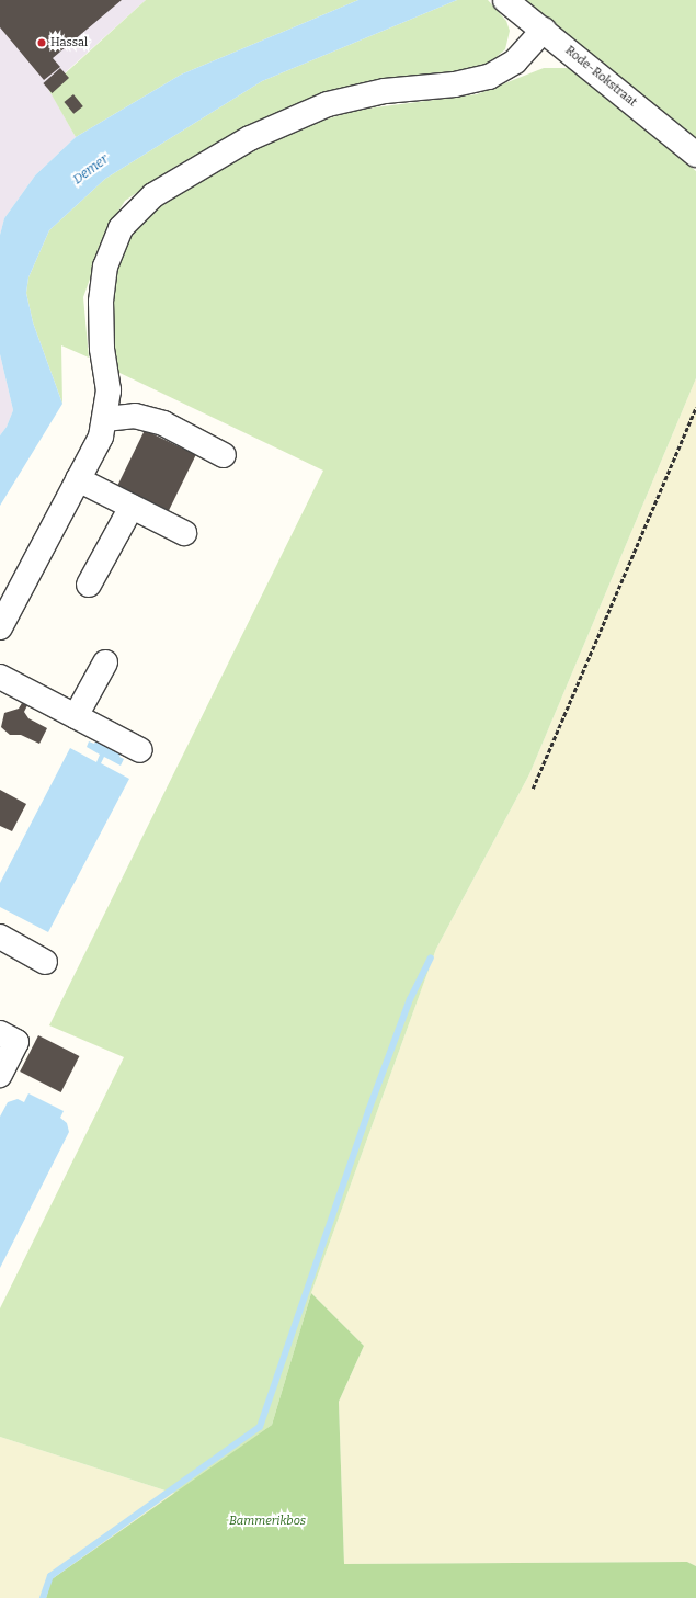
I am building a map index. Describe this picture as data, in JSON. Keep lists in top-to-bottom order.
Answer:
{
  "streets": {
    "street": ["Rode-Rokstraat"]
  },
  "water": ["Demer"],
  "parks": ["Bammerikbos"],
  "places": ["Hassal"]
}
